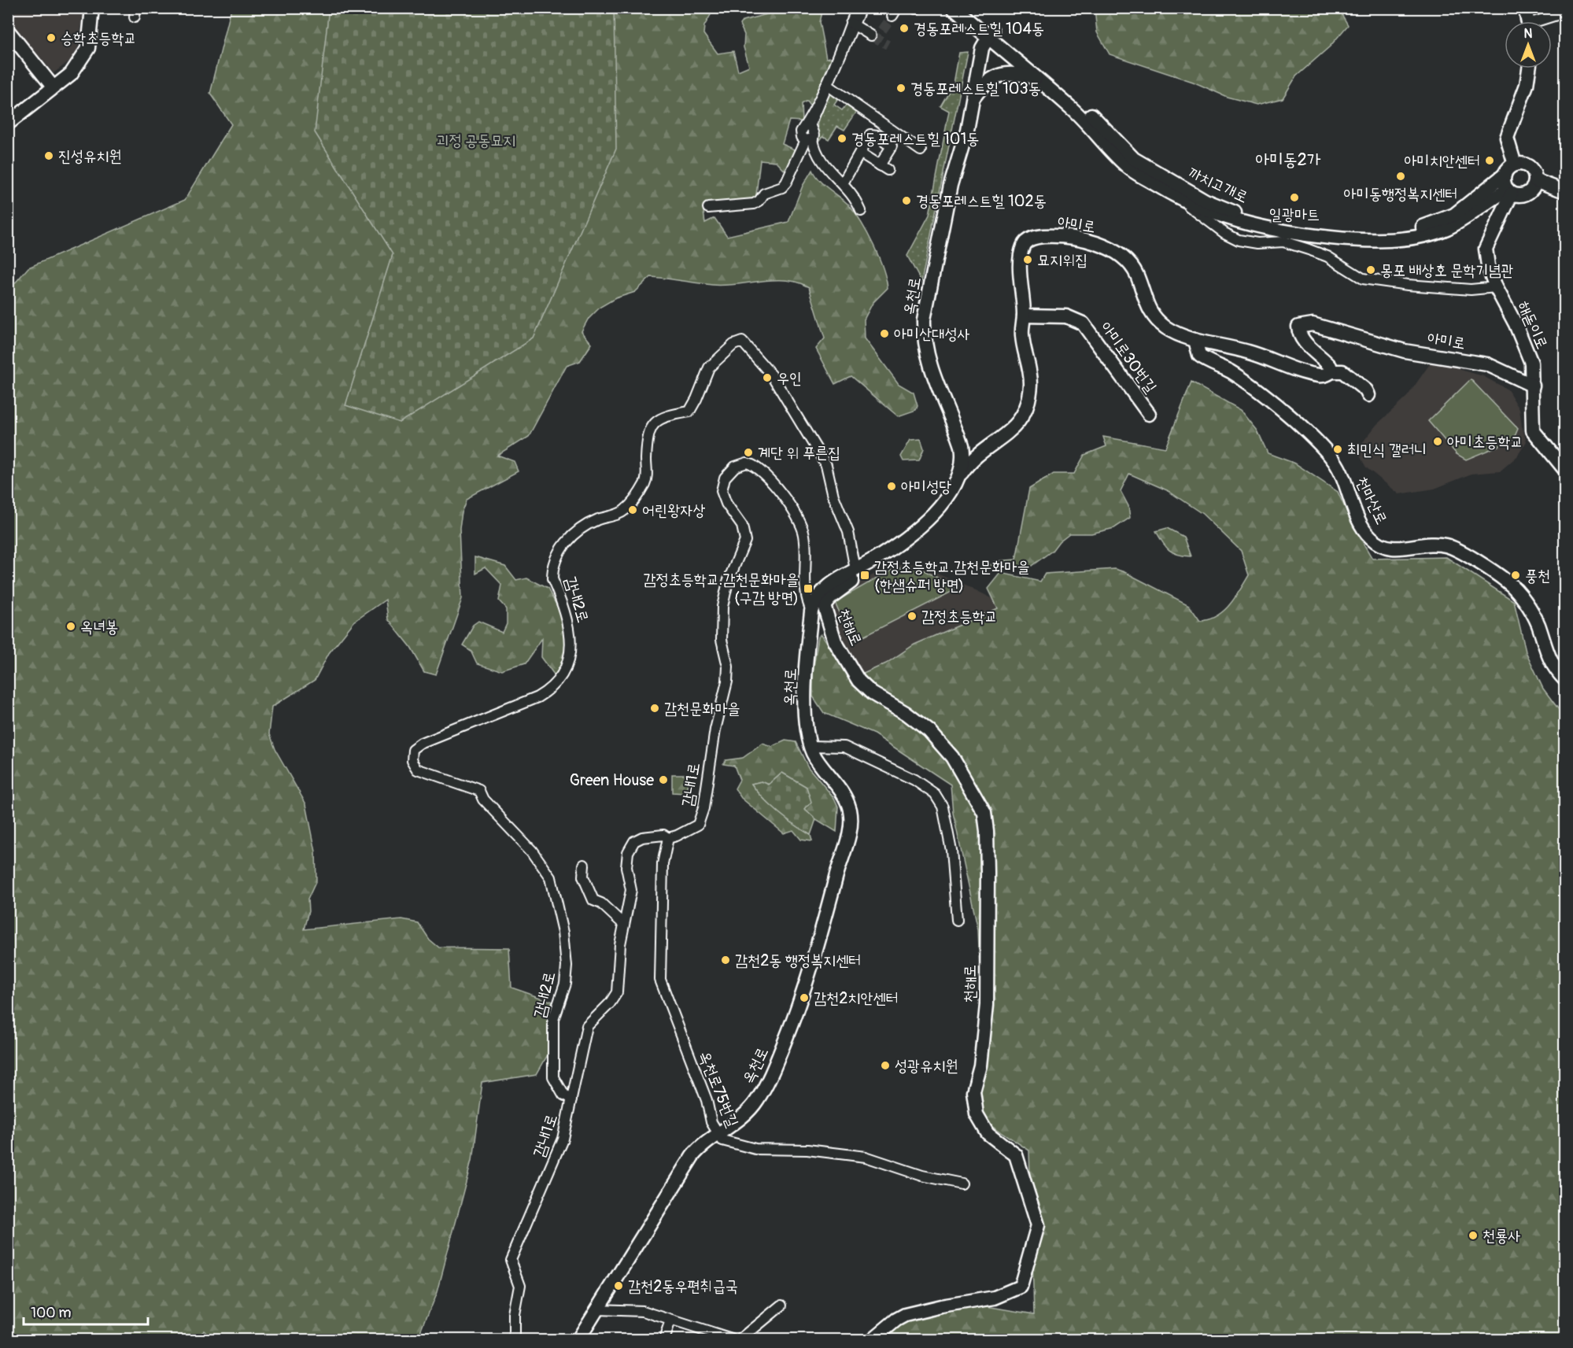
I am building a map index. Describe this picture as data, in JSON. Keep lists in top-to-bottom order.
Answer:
{
  "streets": {
    "street": [
      "까치고개로",
      "아미로",
      "옥천로",
      "해돋이로",
      "아미로30번길",
      "천마산로",
      "감내2로",
      "천해로",
      "감내1로",
      "옥천로75번길"
    ]
  },
  "crossings": [
    ["까치고개로", "옥천로"],
    ["까치고개로", "해돋이로"],
    ["아미로", "옥천로"],
    ["아미로", "해돋이로"],
    ["아미로", "아미로30번길"],
    ["아미로", "천마산로"],
    ["옥천로", "감내2로"],
    ["옥천로", "천해로"],
    ["옥천로", "감내1로"],
    ["옥천로", "옥천로75번길"],
    ["감내2로", "천해로"],
    ["감내2로", "감내1로"],
    ["감내1로", "옥천로75번길"]
  ],
  "districts": ["아미동2가"],
  "parks": ["괴정 공동묘지"],
  "places": {
    "other": [
      "경동포레스트힐 104동",
      "승학초등학교",
      "경동포레스트힐 103동",
      "경동포레스트힐 101동",
      "진성유치원",
      "아미치안센터",
      "아미동행정복지센터",
      "일광마트",
      "경동포레스트힐 102동",
      "묘지위집",
      "몽포 배상호 문학기념관",
      "아미산대성사",
      "우인",
      "아미초등학교",
      "최민식 갤러니",
      "계단 위 푸른집",
      "아미성당",
      "어린왕자상",
      "풍천",
      "감정초등학교",
      "옥녀봉",
      "감천문화마을",
      "Green House",
      "감천2동 행정복지센터",
      "감천2치안센터",
      "성광유치원",
      "천룡사",
      "감천2동우편취급국"
    ],
    "transit": ["감정초등학교.감천문화마을 (한샘슈퍼 방면)", "감정초등학교.감천문화마을 (구감 방면)"]
  },
  "scale_bar": "100 m",
  "north": "top"
}
